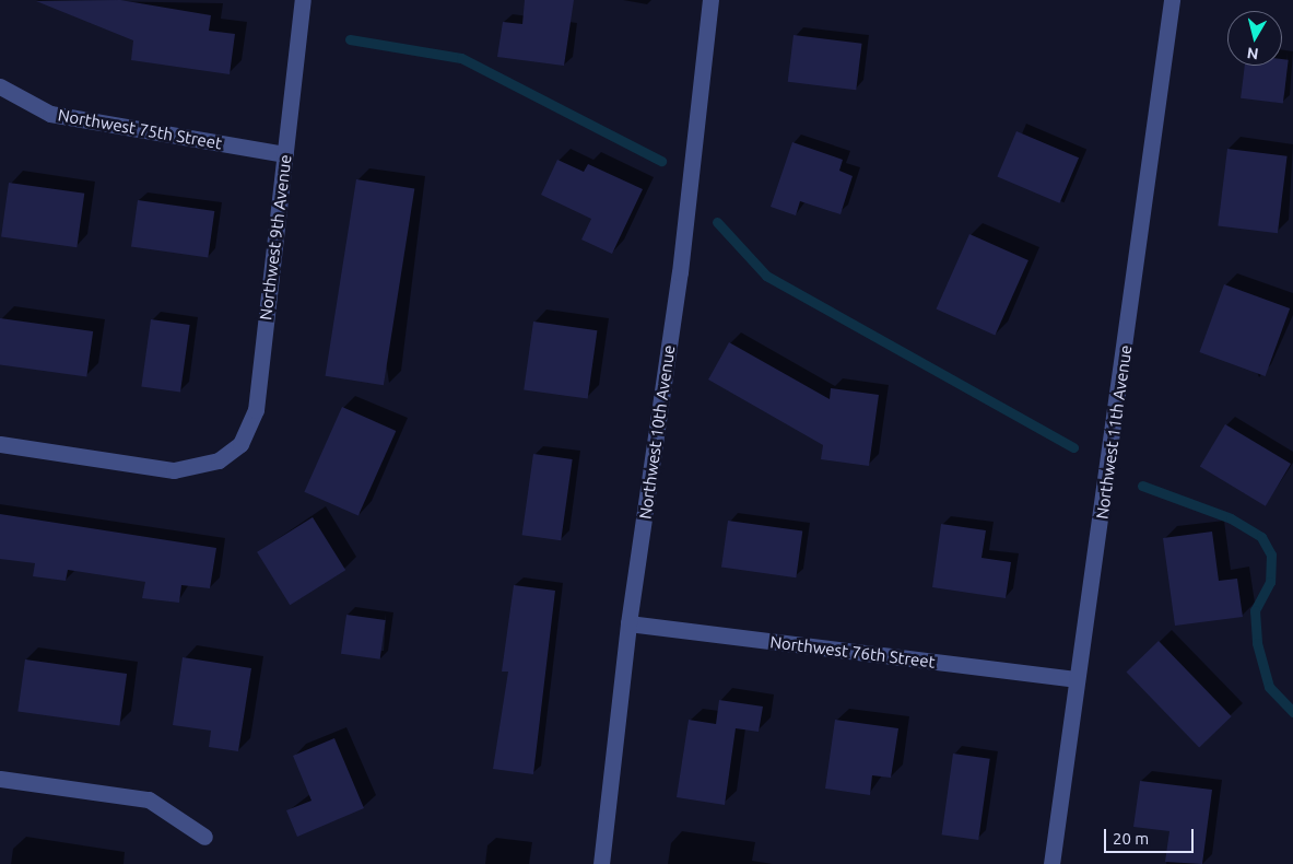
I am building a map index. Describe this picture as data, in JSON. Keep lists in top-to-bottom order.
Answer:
{
  "streets": {
    "street": [
      "Northwest 75th Street",
      "Northwest 9th Avenue",
      "Northwest 10th Avenue",
      "Northwest 11th Avenue",
      "Northwest 76th Street"
    ]
  },
  "crossings": [
    ["Northwest 75th Street", "Northwest 9th Avenue"],
    ["Northwest 10th Avenue", "Northwest 76th Street"],
    ["Northwest 11th Avenue", "Northwest 76th Street"]
  ],
  "scale_bar": "20 m",
  "north": "bottom"
}
